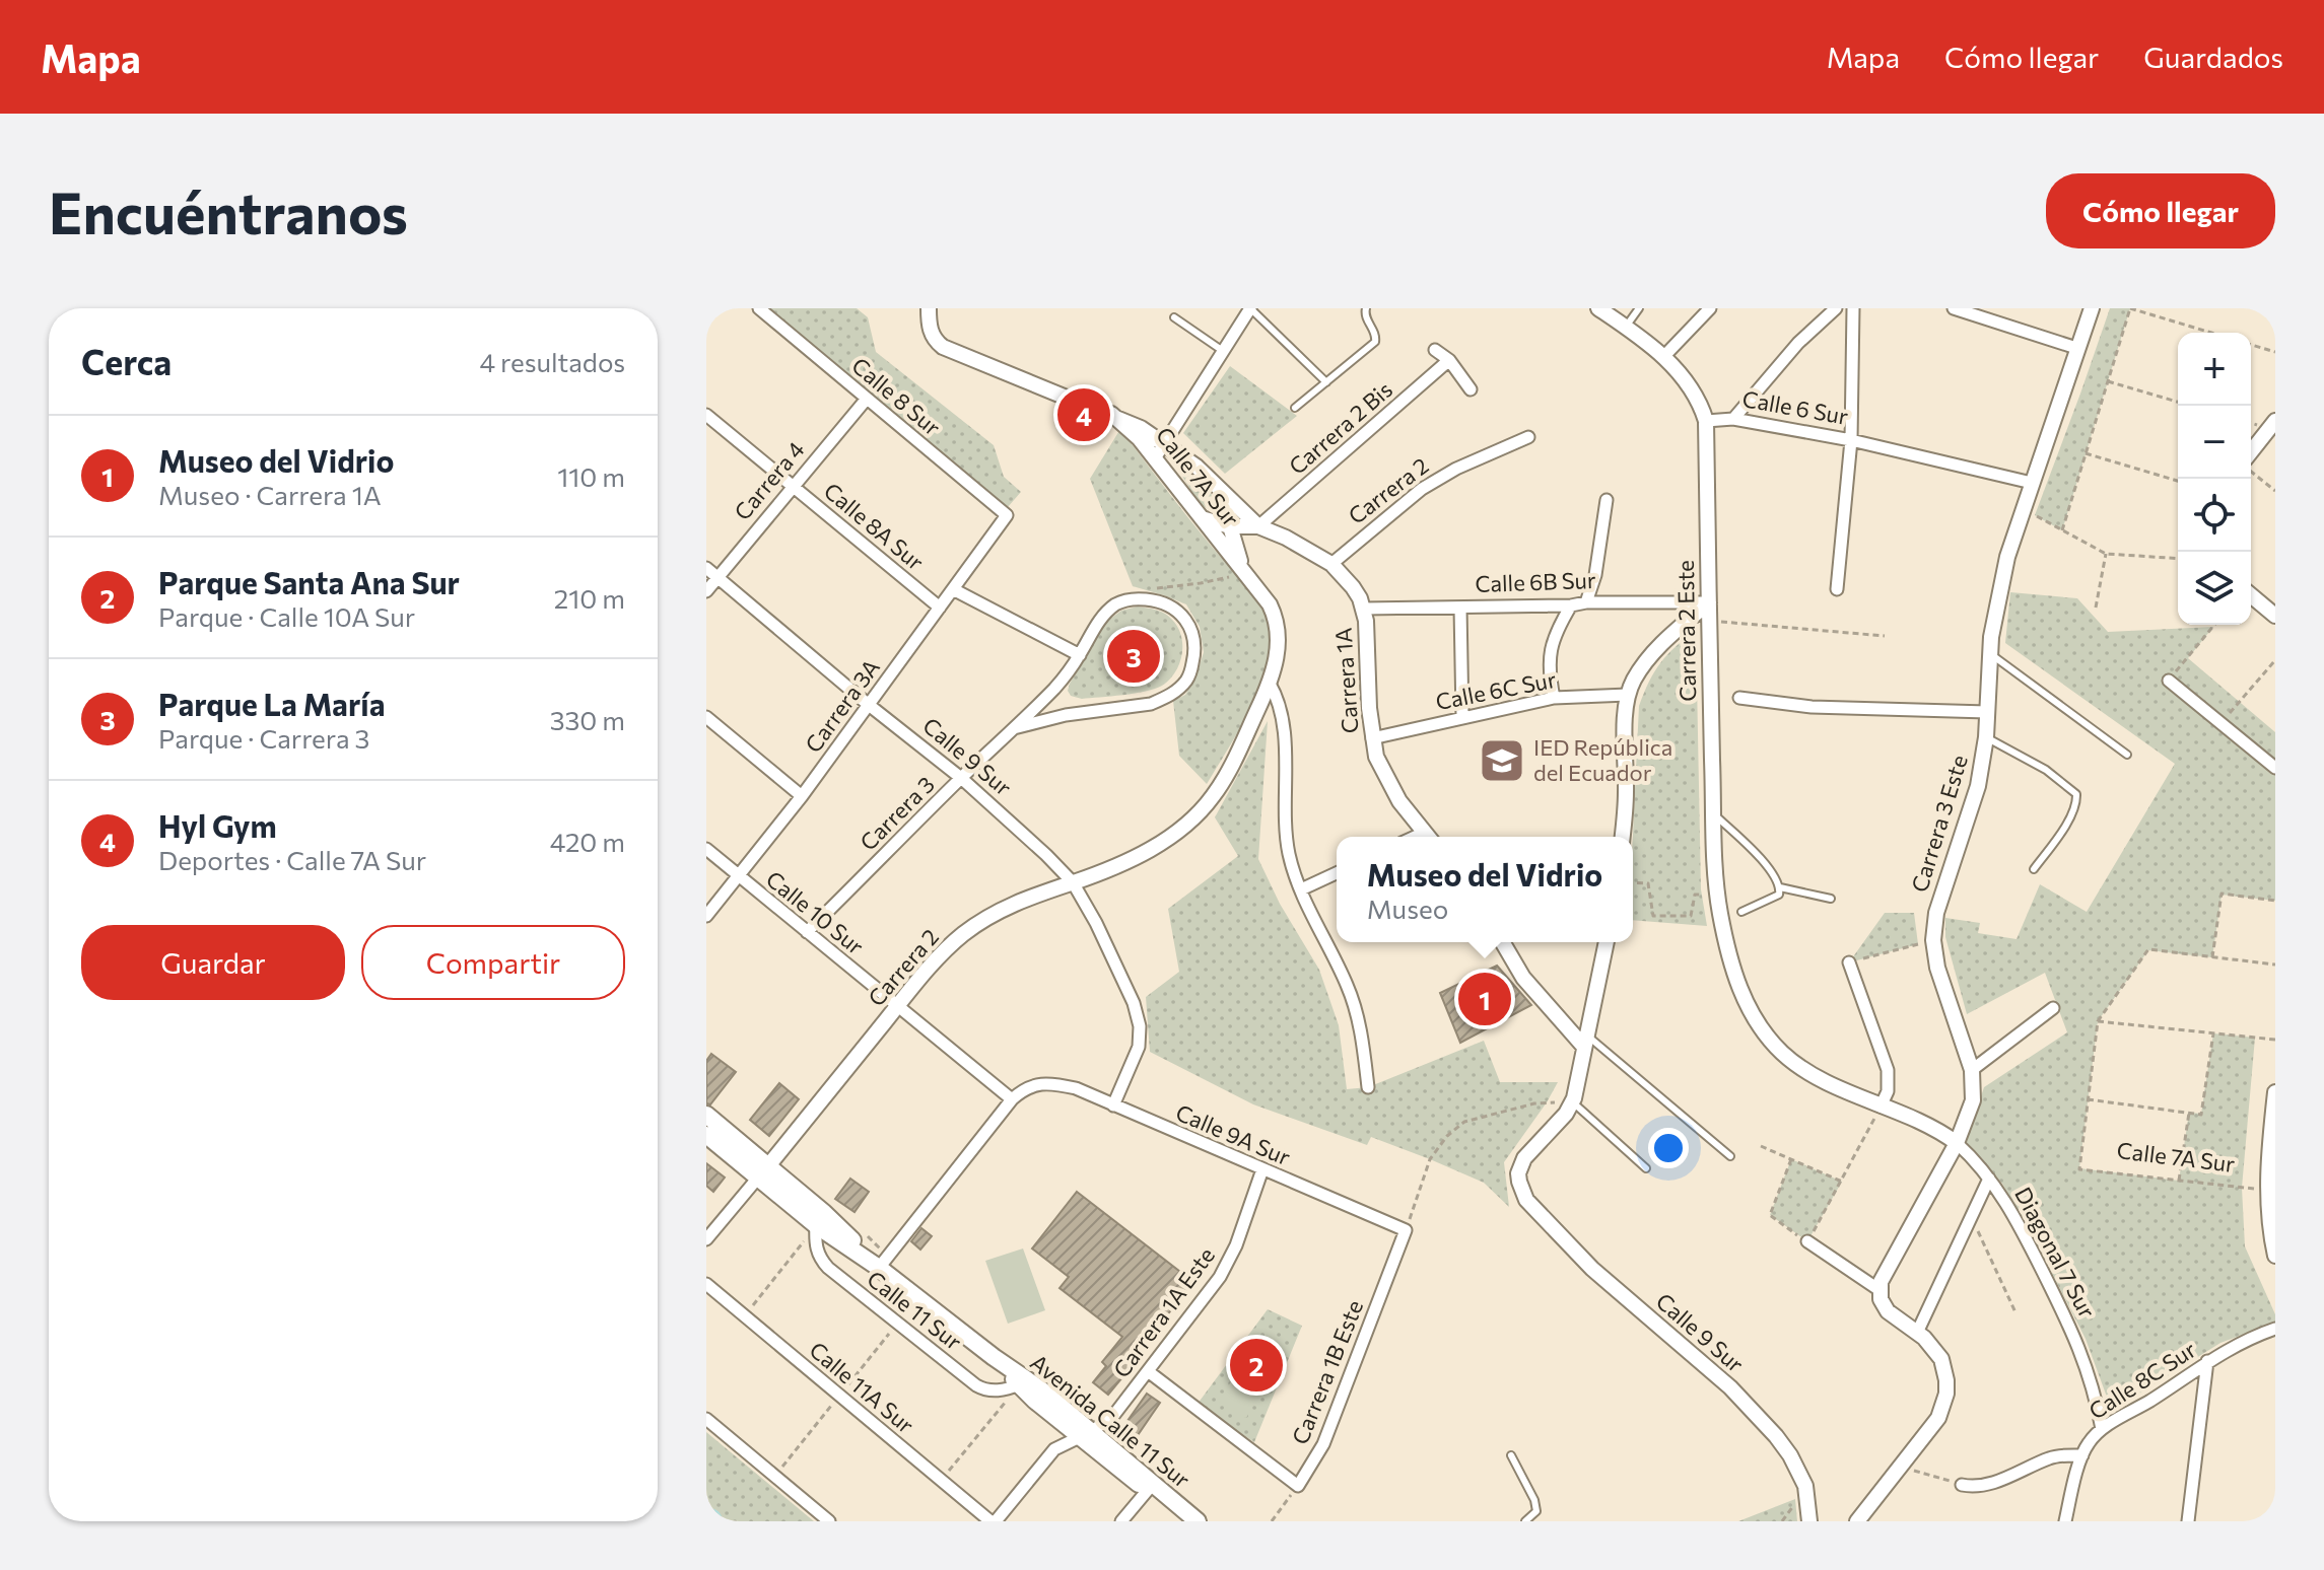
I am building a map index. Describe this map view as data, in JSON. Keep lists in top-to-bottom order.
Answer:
{
  "streets": {
    "main road": ["Avenida Calle 11 Sur"],
    "street": [
      "Calle 8 Sur",
      "Calle 6 Sur",
      "Carrera 2 Bis",
      "Calle 7A Sur",
      "Carrera 4",
      "Carrera 2",
      "Calle 8A Sur",
      "Calle 6B Sur",
      "Carrera 2 Este",
      "Carrera 1A",
      "Calle 6C Sur",
      "Carrera 3A",
      "Calle 9 Sur",
      "Carrera 3",
      "Carrera 3 Este",
      "Calle 10 Sur",
      "Calle 9A Sur",
      "Diagonal 7 Sur",
      "Calle 11 Sur",
      "Carrera 1A Este",
      "Carrera 1B Este",
      "Calle 8C Sur",
      "Calle 11A Sur"
    ]
  },
  "crossings": [
    ["Calle 8 Sur", "Carrera 4"],
    ["Calle 8 Sur", "Carrera 3A"],
    ["Calle 6 Sur", "Carrera 2 Este"],
    ["Calle 6 Sur", "Carrera 3 Este"],
    ["Calle 7A Sur", "Carrera 2"],
    ["Carrera 4", "Calle 8A Sur"],
    ["Carrera 4", "Calle 9 Sur"],
    ["Carrera 2", "Calle 9 Sur"],
    ["Carrera 2", "Calle 10 Sur"],
    ["Carrera 2", "Avenida Calle 11 Sur"],
    ["Calle 8A Sur", "Carrera 3A"],
    ["Calle 6B Sur", "Carrera 2 Este"],
    ["Calle 6B Sur", "Carrera 1A"],
    ["Carrera 2 Este", "Diagonal 7 Sur"],
    ["Carrera 1A", "Calle 6C Sur"],
    ["Carrera 3A", "Calle 9 Sur"],
    ["Carrera 3A", "Calle 10 Sur"],
    ["Calle 9 Sur", "Carrera 3"],
    ["Calle 9 Sur", "Calle 9A Sur"],
    ["Carrera 3", "Calle 10 Sur"],
    ["Carrera 3 Este", "Diagonal 7 Sur"],
    ["Calle 10 Sur", "Calle 9A Sur"],
    ["Calle 9A Sur", "Carrera 1A Este"],
    ["Calle 9A Sur", "Carrera 1B Este"],
    ["Diagonal 7 Sur", "Calle 8C Sur"],
    ["Calle 11 Sur", "Avenida Calle 11 Sur"],
    ["Carrera 1A Este", "Calle 11A Sur"],
    ["Carrera 1A Este", "Avenida Calle 11 Sur"]
  ],
  "places": {
    "school or university": ["IED República del Ecuador"]
  },
  "page": {
    "header": "Mapa",
    "nav": ["Mapa", "Cómo llegar", "Guardados"],
    "buttons": [
      "Cómo llegar",
      ["Guardar", "Compartir"]
    ],
    "title": "Encuéntranos",
    "heading": ["Cerca", "4 resultados"],
    "map_buttons": ["+", "−"],
    "pins": [
      "4",
      "3",
      "1",
      "2"
    ],
    "list": [
      {
        "mark": "1",
        "name": "Museo del Vidrio",
        "note": "Museo · Carrera 1A",
        "value": "110 m"
      },
      {
        "mark": "2",
        "name": "Parque Santa Ana Sur",
        "note": "Parque · Calle 10A Sur",
        "value": "210 m"
      },
      {
        "mark": "3",
        "name": "Parque La María",
        "note": "Parque · Carrera 3",
        "value": "330 m"
      },
      {
        "mark": "4",
        "name": "Hyl Gym",
        "note": "Deportes · Calle 7A Sur",
        "value": "420 m"
      }
    ],
    "popup": ["Museo del Vidrio", "Museo"]
  }
}
